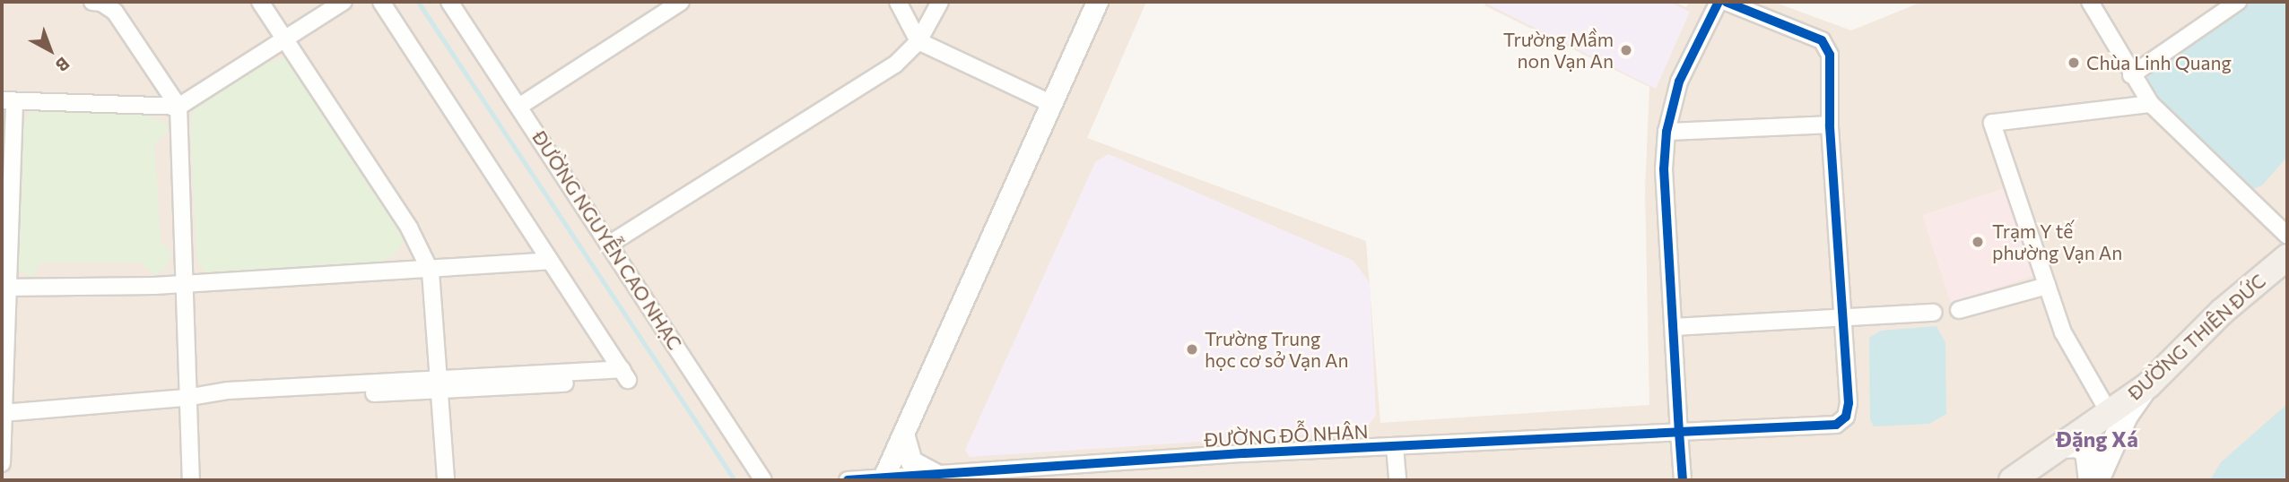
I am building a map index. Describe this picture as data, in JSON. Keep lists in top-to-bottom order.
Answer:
{
  "streets": {
    "main road": ["ĐƯỜNG THIÊN ĐỨC"],
    "street": ["ĐƯỜNG NGUYỄN CAO NHẠC", "ĐƯỜNG ĐỖ NHÂN"]
  },
  "districts": ["Đặng Xá"],
  "places": [
    "Trường Mầm non Vạn An",
    "Chùa Linh Quang",
    "Trạm Y tế phường Vạn An",
    "Trường Trung học cơ sở Vạn An"
  ],
  "north": "bottom right"
}
